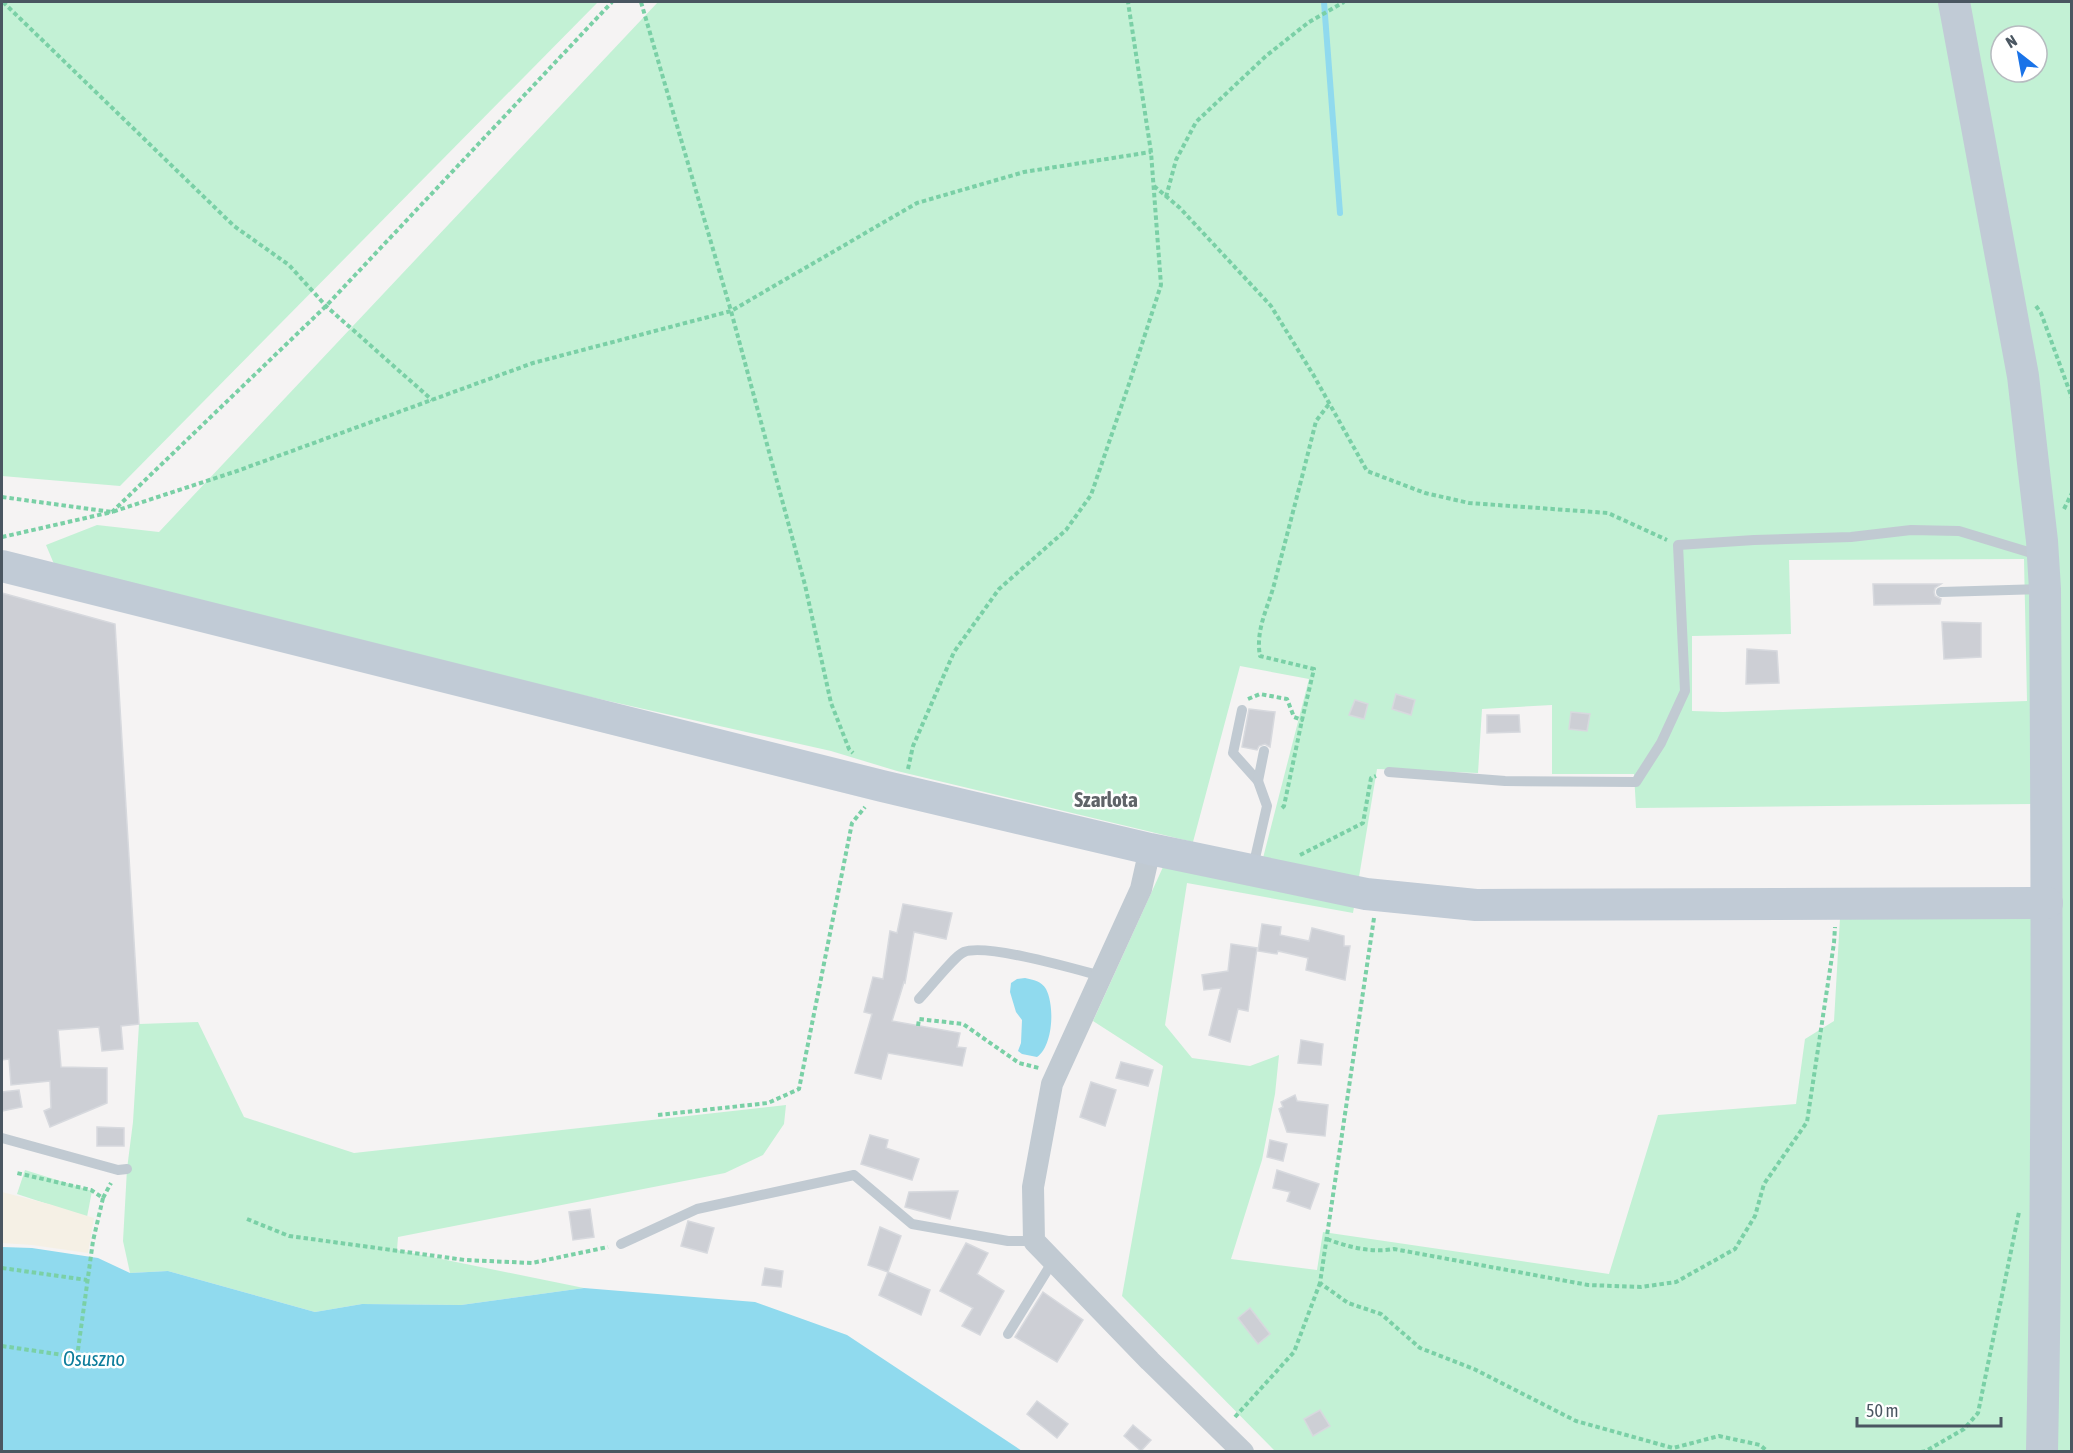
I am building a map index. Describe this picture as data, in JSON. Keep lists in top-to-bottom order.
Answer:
{
  "districts": ["Szarlota"],
  "water": ["Osuszno"],
  "scale_bar": "50 m",
  "north": "top left"
}
